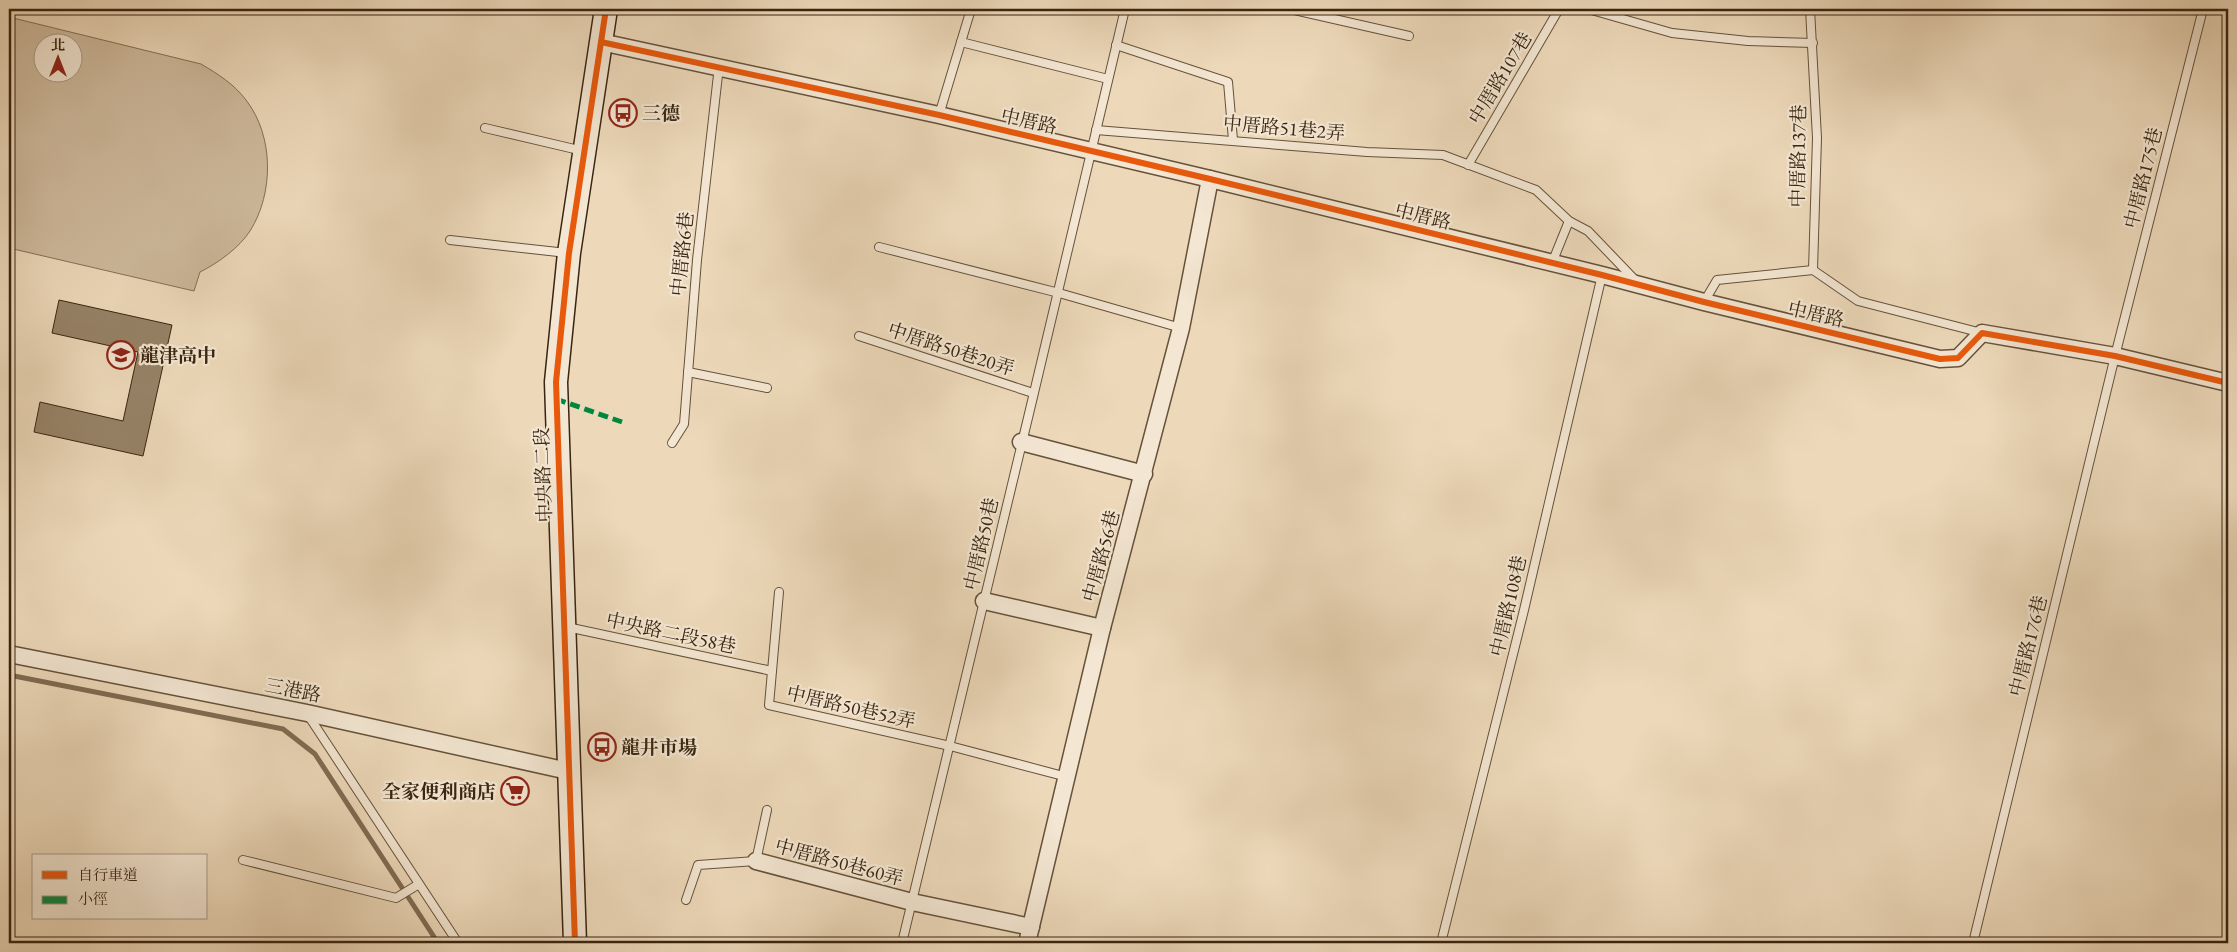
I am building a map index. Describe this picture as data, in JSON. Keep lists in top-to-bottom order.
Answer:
{
  "streets": {
    "street": [
      "中厝路",
      "中央路二段",
      "中厝路56巷",
      "三港路",
      "中厝路50巷60弄"
    ],
    "lane": [
      "中厝路107巷",
      "中厝路51巷2弄",
      "中厝路137巷",
      "中厝路175巷",
      "中厝路6巷",
      "中厝路50巷20弄",
      "中厝路50巷",
      "中厝路108巷",
      "中央路二段58巷",
      "中厝路176巷",
      "中厝路50巷52弄"
    ]
  },
  "crossings": [
    ["中厝路107巷", "中厝路51巷2弄"],
    ["中厝路", "中厝路51巷2弄"],
    ["中厝路", "中厝路6巷"],
    ["中厝路", "中央路二段"],
    ["中厝路", "中厝路50巷"],
    ["中厝路", "中厝路56巷"],
    ["中厝路", "中厝路108巷"],
    ["中厝路51巷2弄", "中厝路50巷"],
    ["中厝路175巷", "中厝路176巷"],
    ["中厝路50巷20弄", "中厝路50巷"],
    ["中央路二段", "中央路二段58巷"],
    ["中央路二段", "三港路"],
    ["中厝路50巷", "中厝路50巷52弄"],
    ["中厝路50巷", "中厝路50巷60弄"],
    ["中厝路56巷", "中厝路50巷60弄"],
    ["中央路二段58巷", "中厝路50巷52弄"]
  ],
  "places": {
    "bus stop": ["三德", "龍井市場"],
    "school or university": ["龍津高中"],
    "supermarket": ["全家便利商店"]
  },
  "legend": ["自行車道", "小徑"],
  "north": "top"
}
